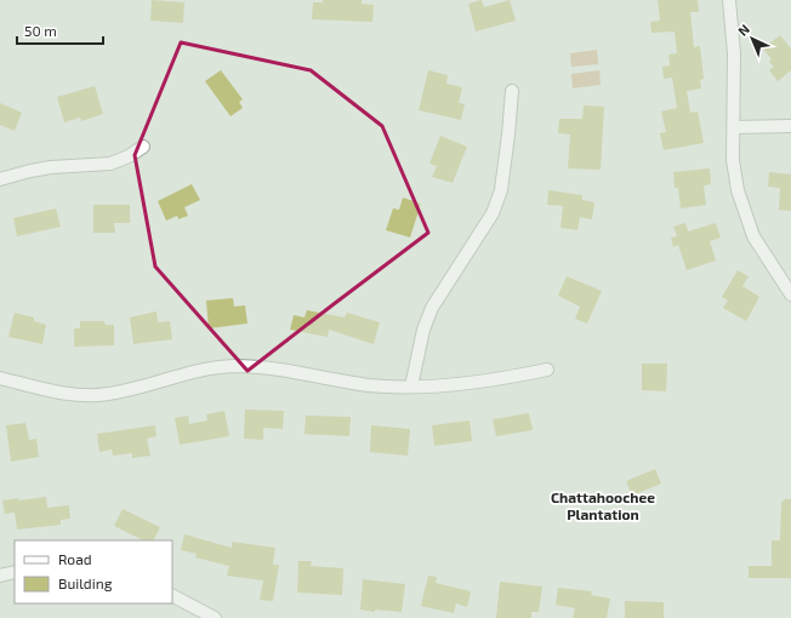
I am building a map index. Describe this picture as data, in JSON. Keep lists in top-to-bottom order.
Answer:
{
  "districts": ["Chattahoochee Plantation"],
  "legend": ["Road", "Building"],
  "scale_bar": "50 m",
  "north": "top left"
}
